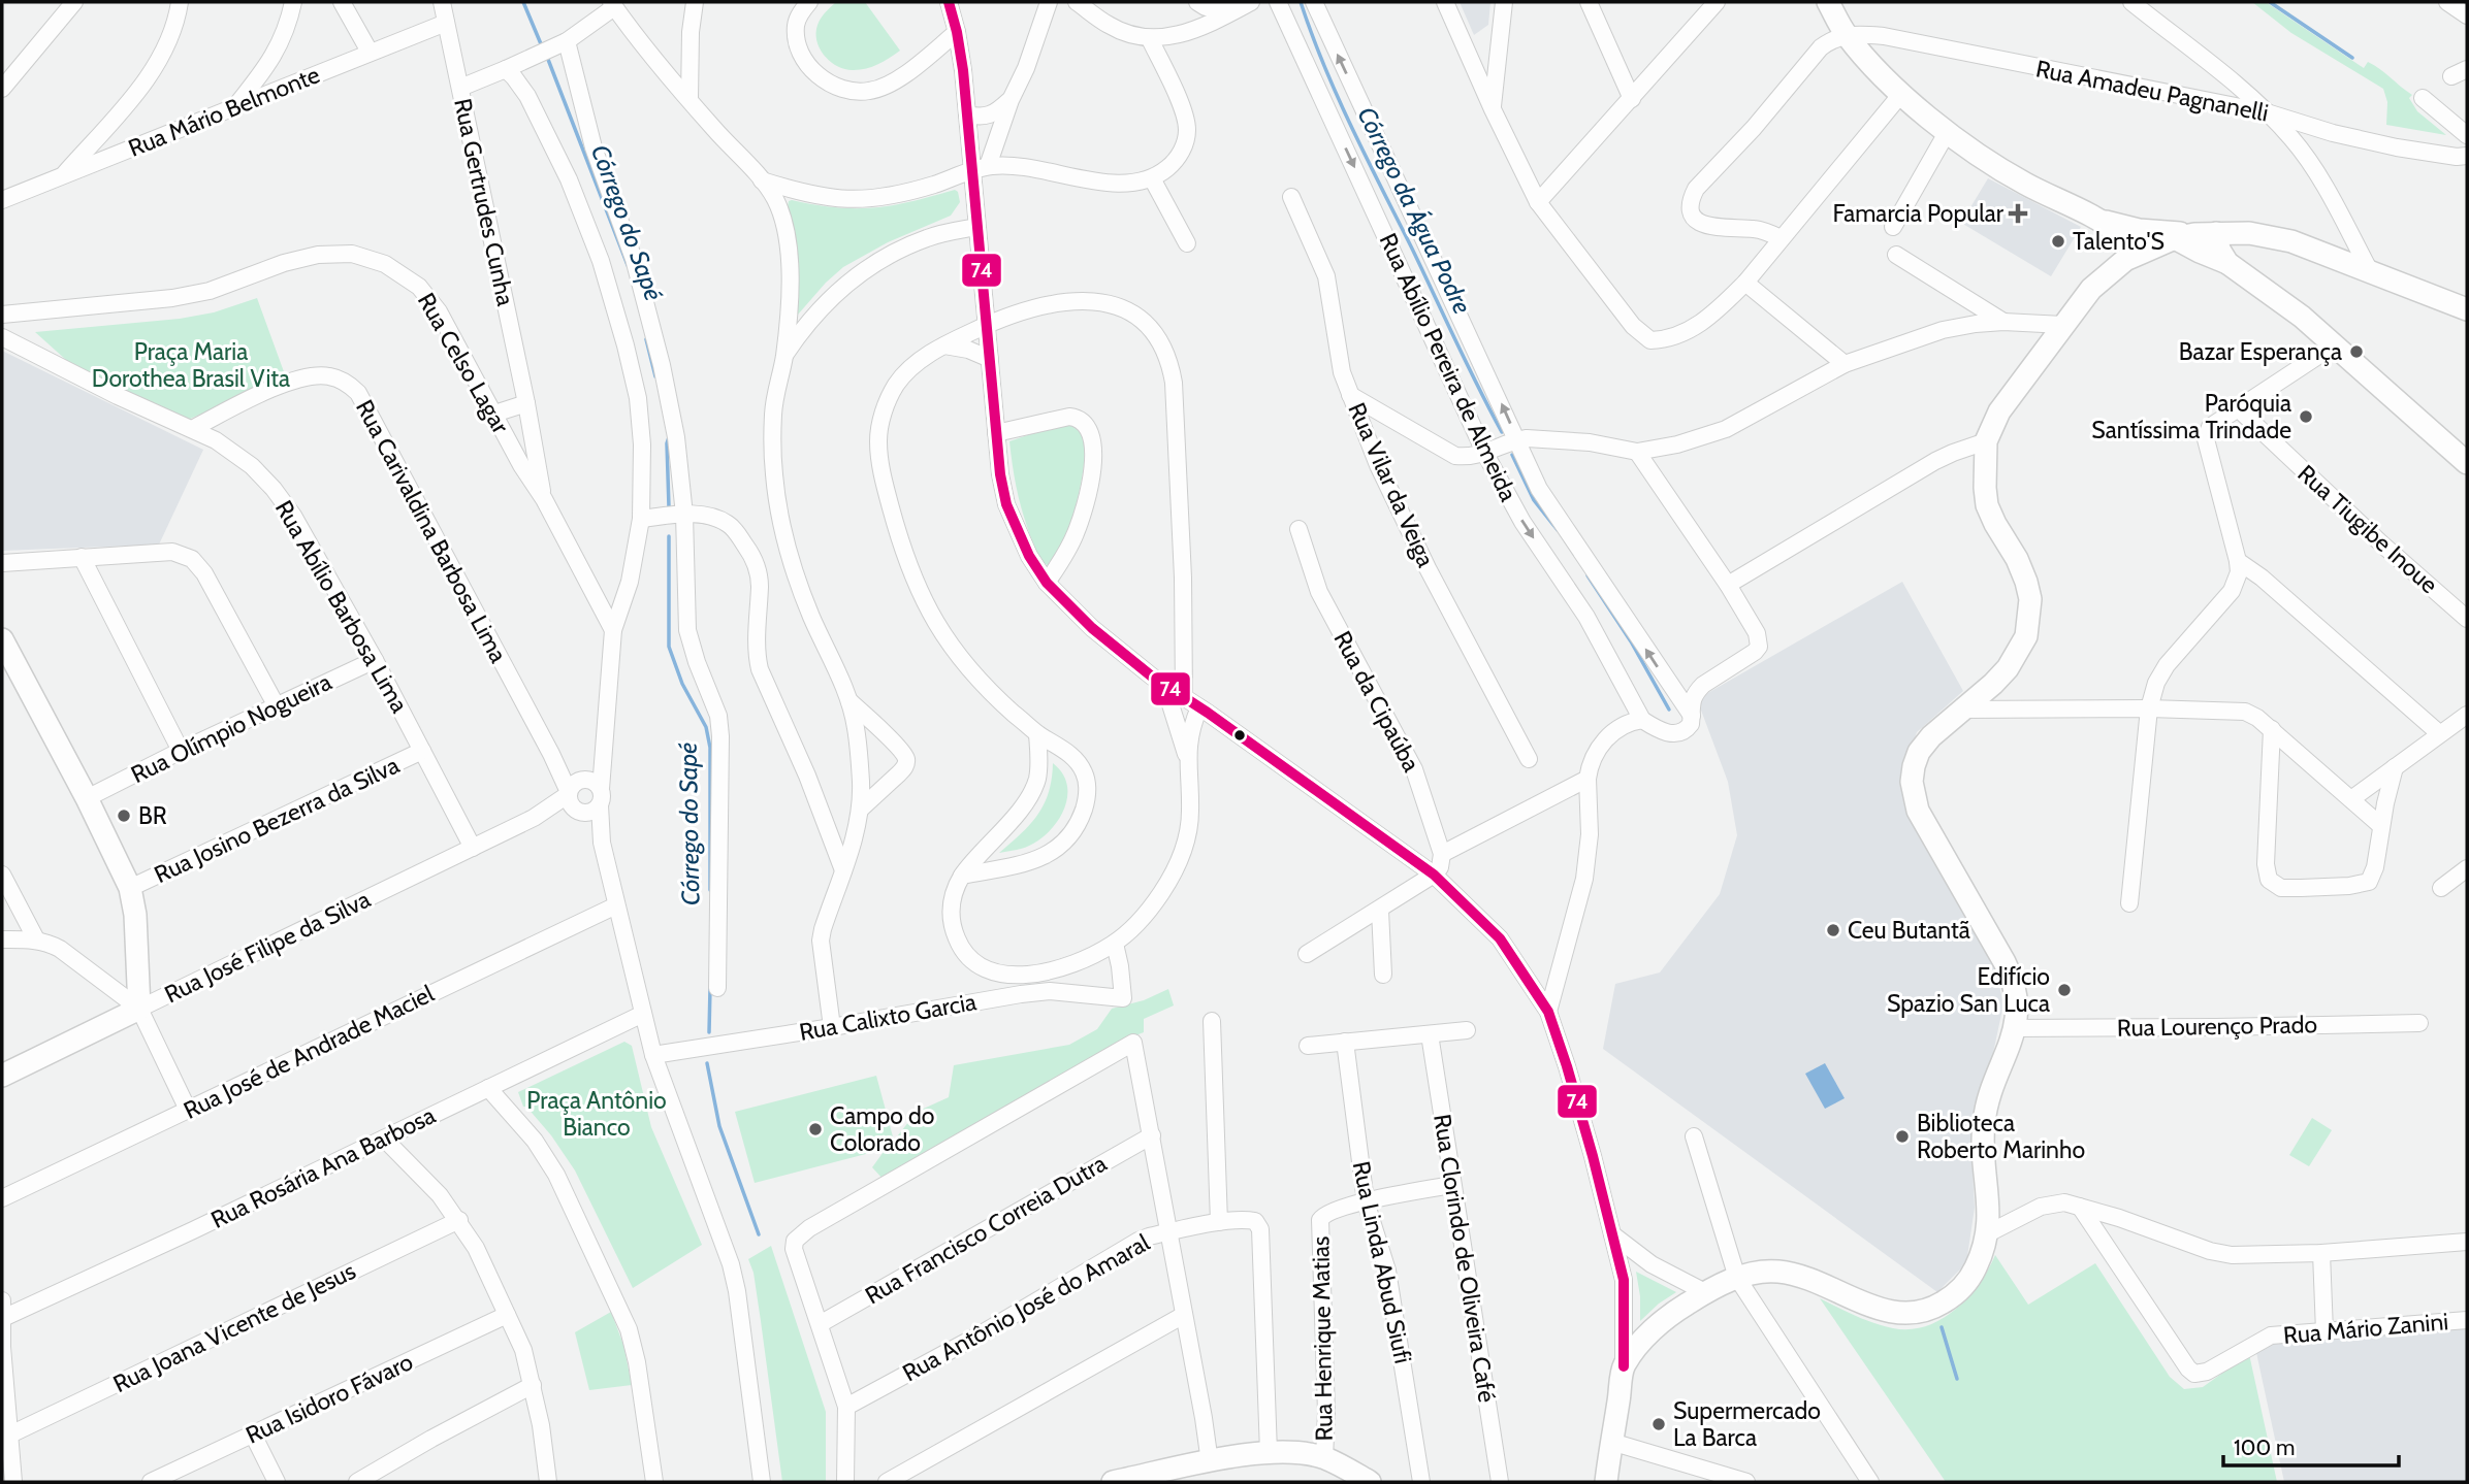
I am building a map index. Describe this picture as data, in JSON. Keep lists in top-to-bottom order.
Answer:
{
  "streets": {
    "main road": ["Rua José Filipe da Silva"],
    "street": [
      "Rua Amadeu Pagnanelli",
      "Rua Mário Belmonte",
      "Rua Gertrudes Cunha",
      "Rua Celso Lagar",
      "Rua Abílio Pereira de Almeida",
      "Rua Vilar da Veiga",
      "Rua Tiugibe Inoue",
      "Rua Carivaldina Barbosa Lima",
      "Rua Abílio Barbosa Lima",
      "Rua da Cipaúba",
      "Rua Olímpio Nogueira",
      "Rua Josino Bezerra da Silva",
      "Rua Calixto Garcia",
      "Rua Lourenço Prado",
      "Rua José de Andrade Maciel",
      "Rua Rosária Ana Barbosa",
      "Rua Francisco Correia Dutra",
      "Rua Clorindo de Oliveira Café",
      "Rua Linda Abud Siufi",
      "Rua Antônio José do Amaral",
      "Rua Joana Vicente de Jesus",
      "Rua Mário Zanini",
      "Rua Henrique Matias",
      "Rua Isidoro Fávaro"
    ]
  },
  "crossings": [
    ["Rua Mário Belmonte", "Rua Gertrudes Cunha"],
    ["Rua Gertrudes Cunha", "Rua Celso Lagar"],
    ["Rua Carivaldina Barbosa Lima", "Rua Abílio Barbosa Lima"],
    ["Rua Carivaldina Barbosa Lima", "Rua José Filipe da Silva"],
    ["Rua Carivaldina Barbosa Lima", "Rua Calixto Garcia"],
    ["Rua Carivaldina Barbosa Lima", "Rua José de Andrade Maciel"],
    ["Rua Carivaldina Barbosa Lima", "Rua Rosária Ana Barbosa"],
    ["Rua Abílio Barbosa Lima", "Rua Olímpio Nogueira"],
    ["Rua Abílio Barbosa Lima", "Rua Josino Bezerra da Silva"],
    ["Rua Abílio Barbosa Lima", "Rua José Filipe da Silva"],
    ["Rua Linda Abud Siufi", "Rua Henrique Matias"]
  ],
  "water": ["Córrego da Água Podre", "Córrego do Sapé"],
  "parks": ["Praça Maria Dorothea Brasil Vita", "Praça Antônio Bianco"],
  "places": {
    "health": ["Famarcia Popular"],
    "other": [
      "Talento'S",
      "Bazar Esperança",
      "Paróquia Santíssima Trindade",
      "BR",
      "Ceu Butantã",
      "Edifício Spazio San Luca",
      "Campo do Colorado",
      "Biblioteca Roberto Marinho",
      "Supermercado La Barca"
    ]
  },
  "lines": ["transit line 74"],
  "scale_bar": "100 m"
}
